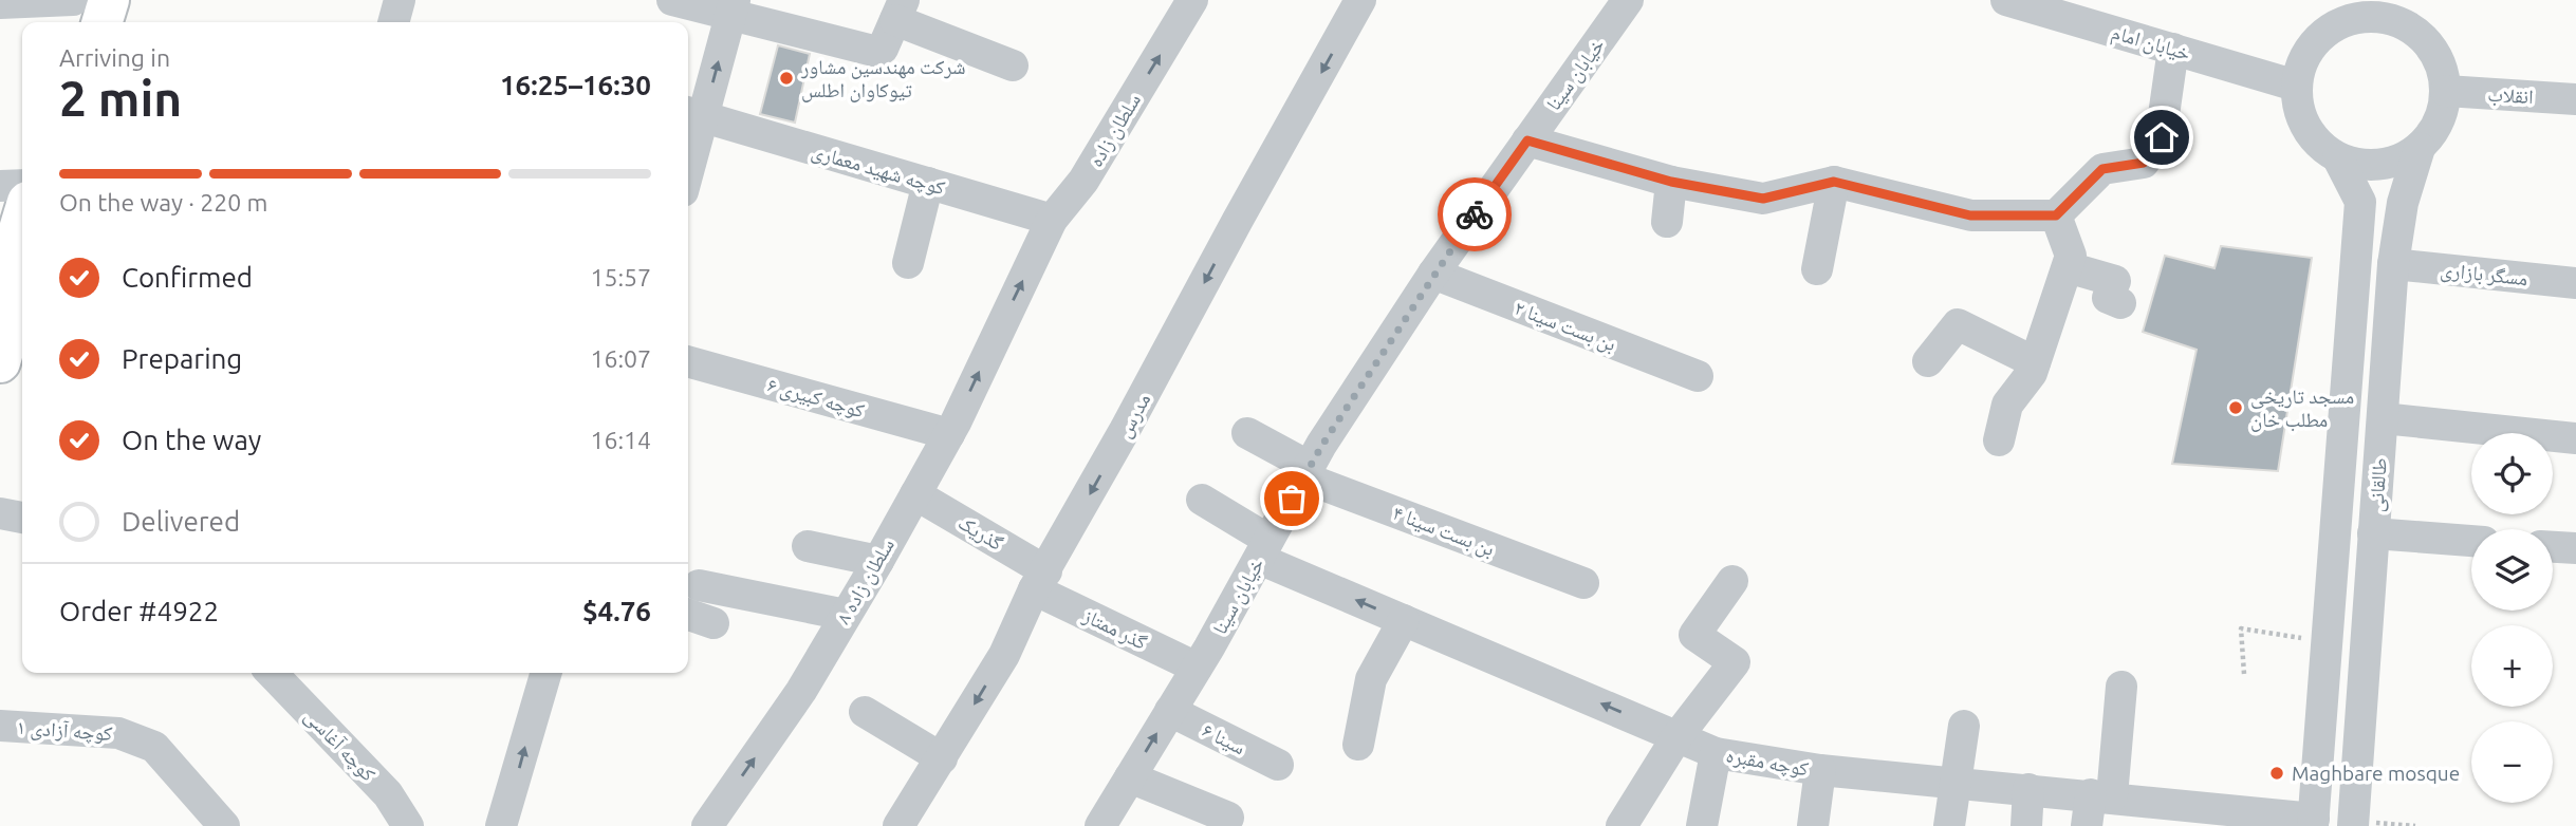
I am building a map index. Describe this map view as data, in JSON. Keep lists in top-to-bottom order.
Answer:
{
  "streets": {
    "street": [
      "خیابان امام",
      "خیابان سینا",
      "انقلاب",
      "سلطان زاده",
      "کوچه شهید معماری",
      "مسگر بازاری",
      "بن بست سینا ۲",
      "کوچه کبیری ۶",
      "مدرس",
      "طالقانی",
      "بن بست سینا ۴",
      "گذریک",
      "سلطان زاده ۸",
      "گذر ممتاز",
      "کوچه آزادی ۱",
      "سینا ۶",
      "کوچه آغاسی",
      "کوچه مقبره"
    ]
  },
  "crossings": [
    ["خیابان امام", "انقلاب"],
    ["خیابان امام", "طالقانی"],
    ["خیابان سینا", "بن بست سینا ۲"],
    ["خیابان سینا", "بن بست سینا ۴"],
    ["خیابان سینا", "گذر ممتاز"],
    ["خیابان سینا", "سینا ۶"],
    ["خیابان سینا", "کوچه مقبره"],
    ["انقلاب", "طالقانی"],
    ["سلطان زاده", "کوچه شهید معماری"],
    ["سلطان زاده", "سلطان زاده ۸"],
    ["مسگر بازاری", "طالقانی"],
    ["کوچه کبیری ۶", "سلطان زاده ۸"],
    ["مدرس", "گذریک"],
    ["مدرس", "گذر ممتاز"],
    ["طالقانی", "کوچه مقبره"],
    ["گذریک", "سلطان زاده ۸"],
    ["گذریک", "گذر ممتاز"]
  ],
  "one_way": [
    "سلطان زاده",
    "مدرس",
    "سلطان زاده ۸",
    "کوچه مقبره"
  ],
  "places": ["شرکت مهندسین مشاور تیوکاوان اطلس", "مسجد تاریخی مطلب خان", "Maghbare mosque"],
  "page": {
    "heading": ["2 min", "Arriving in", "16:25–16:30"],
    "panel": ["Order #4922", "$4.76"],
    "bar": "On the way · 220 m",
    "list": [
      ["Confirmed", "15:57"],
      ["Preparing", "16:07"],
      ["On the way", "16:14"],
      "Delivered"
    ],
    "map_buttons": ["+", "−"]
  }
}
